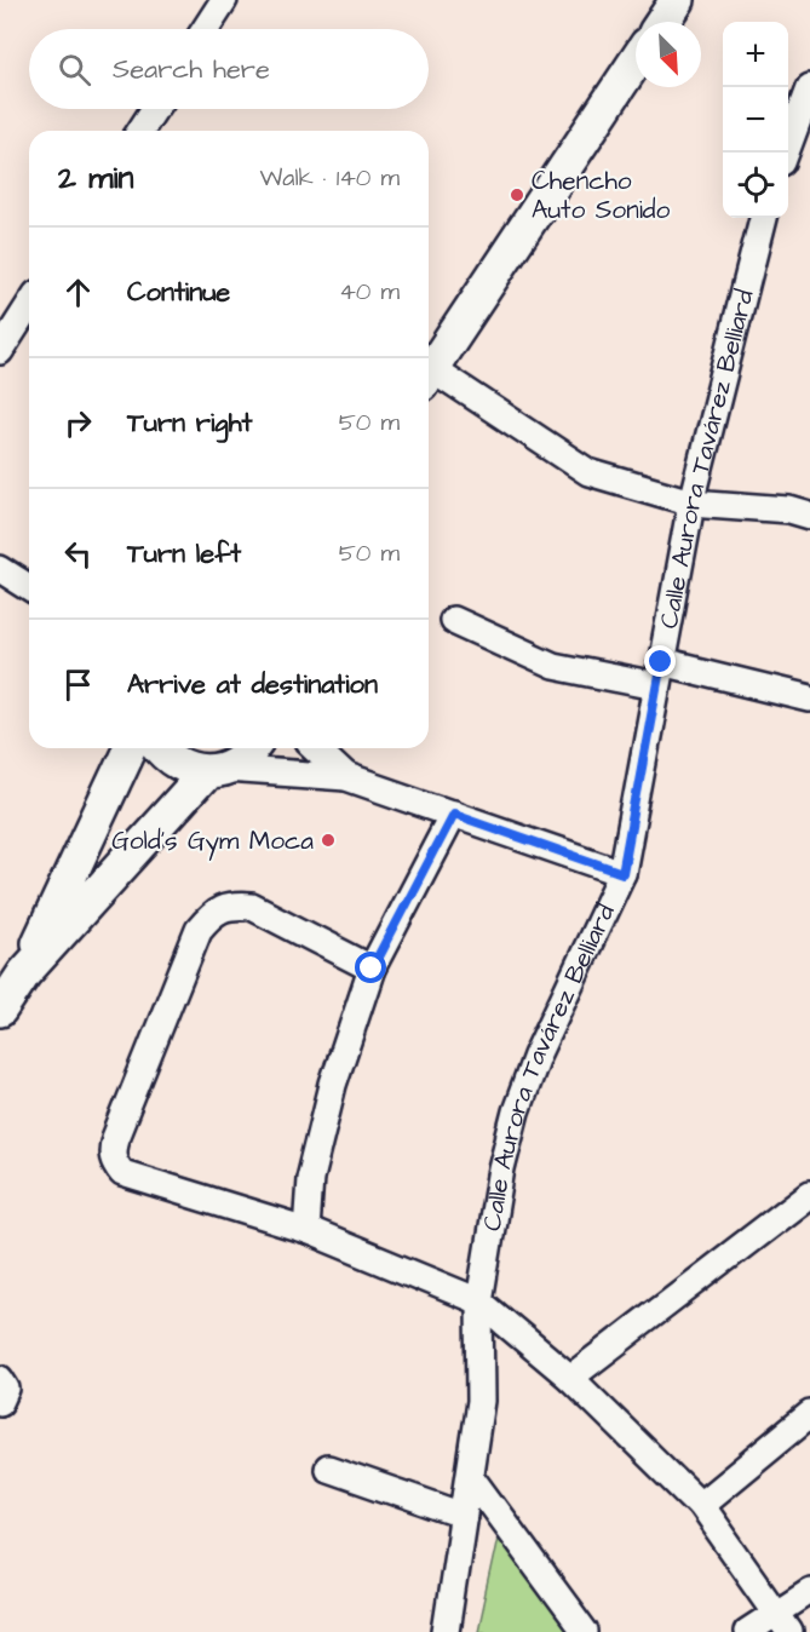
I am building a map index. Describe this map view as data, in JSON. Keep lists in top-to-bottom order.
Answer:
{
  "streets": {
    "street": ["Calle Aurora Tavárez Belliard"]
  },
  "places": ["Chencho Auto Sonido", "Gold's Gym Moca"],
  "north": "bottom right",
  "page": {
    "map_buttons": ["+", "−"],
    "search": "Search here",
    "heading": ["2 min", "Walk · 140 m"],
    "list": [
      ["Continue", "40 m"],
      ["Turn right", "50 m"],
      ["Turn left", "50 m"],
      "Arrive at destination"
    ]
  }
}
